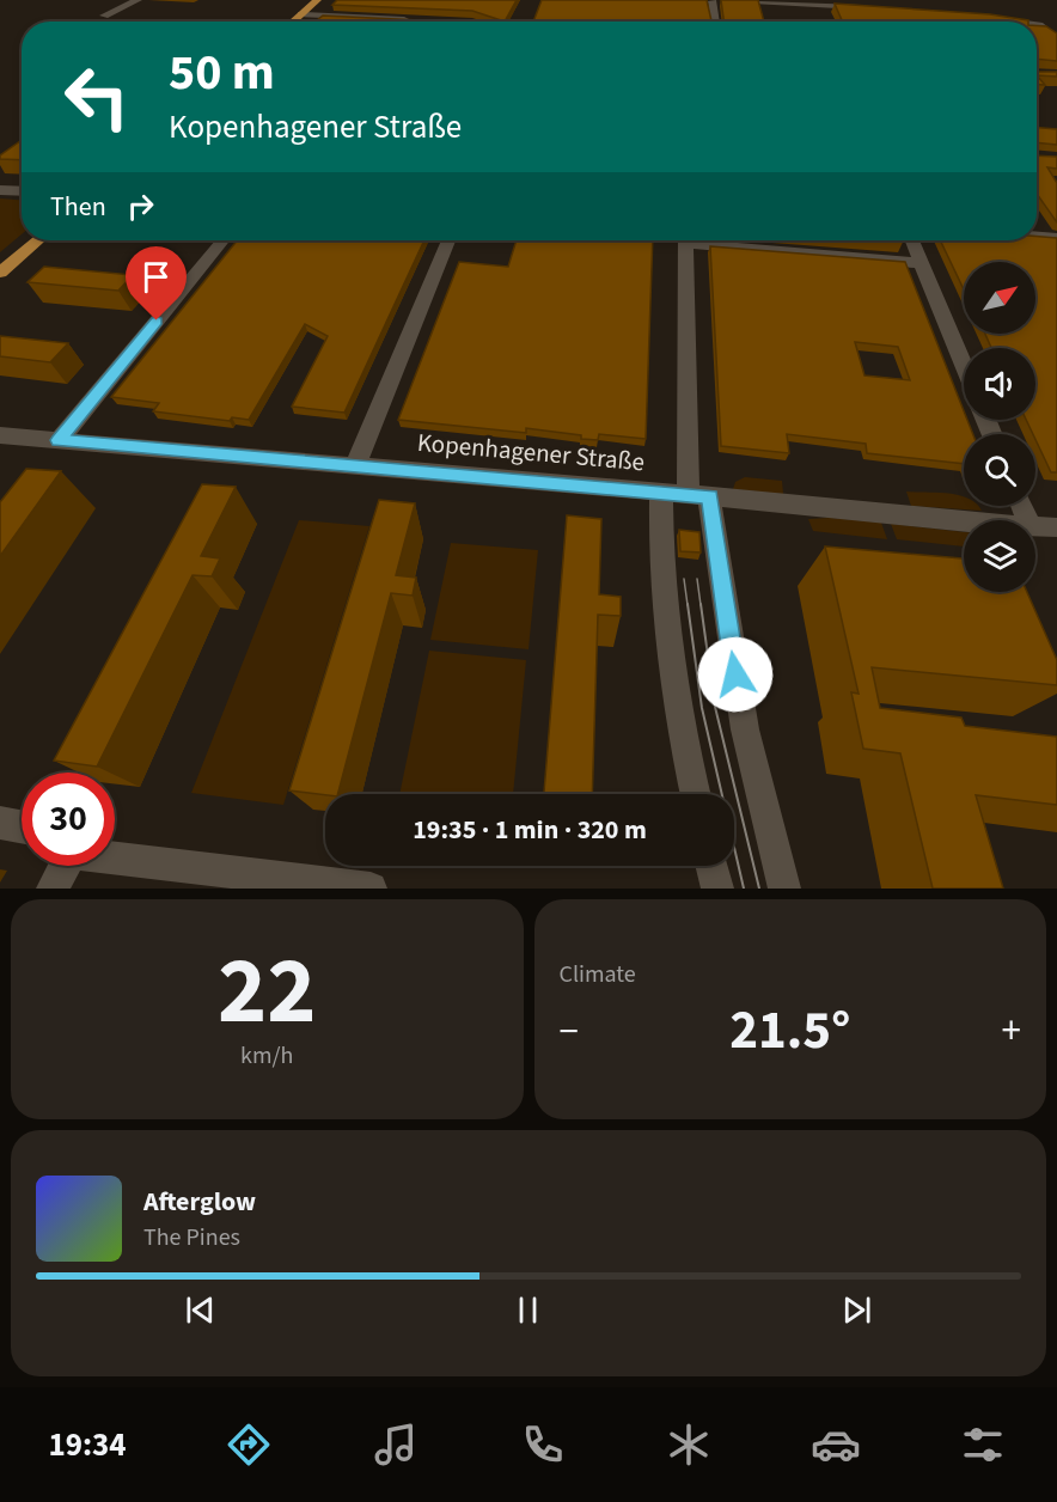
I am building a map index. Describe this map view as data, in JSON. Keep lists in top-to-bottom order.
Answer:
{
  "streets": {
    "street": ["Kopenhagener Straße"]
  },
  "north": "top right",
  "page": {
    "turn": ["50 m", "Kopenhagener Straße"],
    "then": "Then",
    "limit": "30",
    "trip": "19:35 · 1 min · 320 m",
    "tile": [
      ["22", "km/h"],
      "Climate"
    ],
    "heat": ["−", "21.5°", "+"],
    "song": ["Afterglow", "The Pines"],
    "tabs": "19:34"
  }
}
